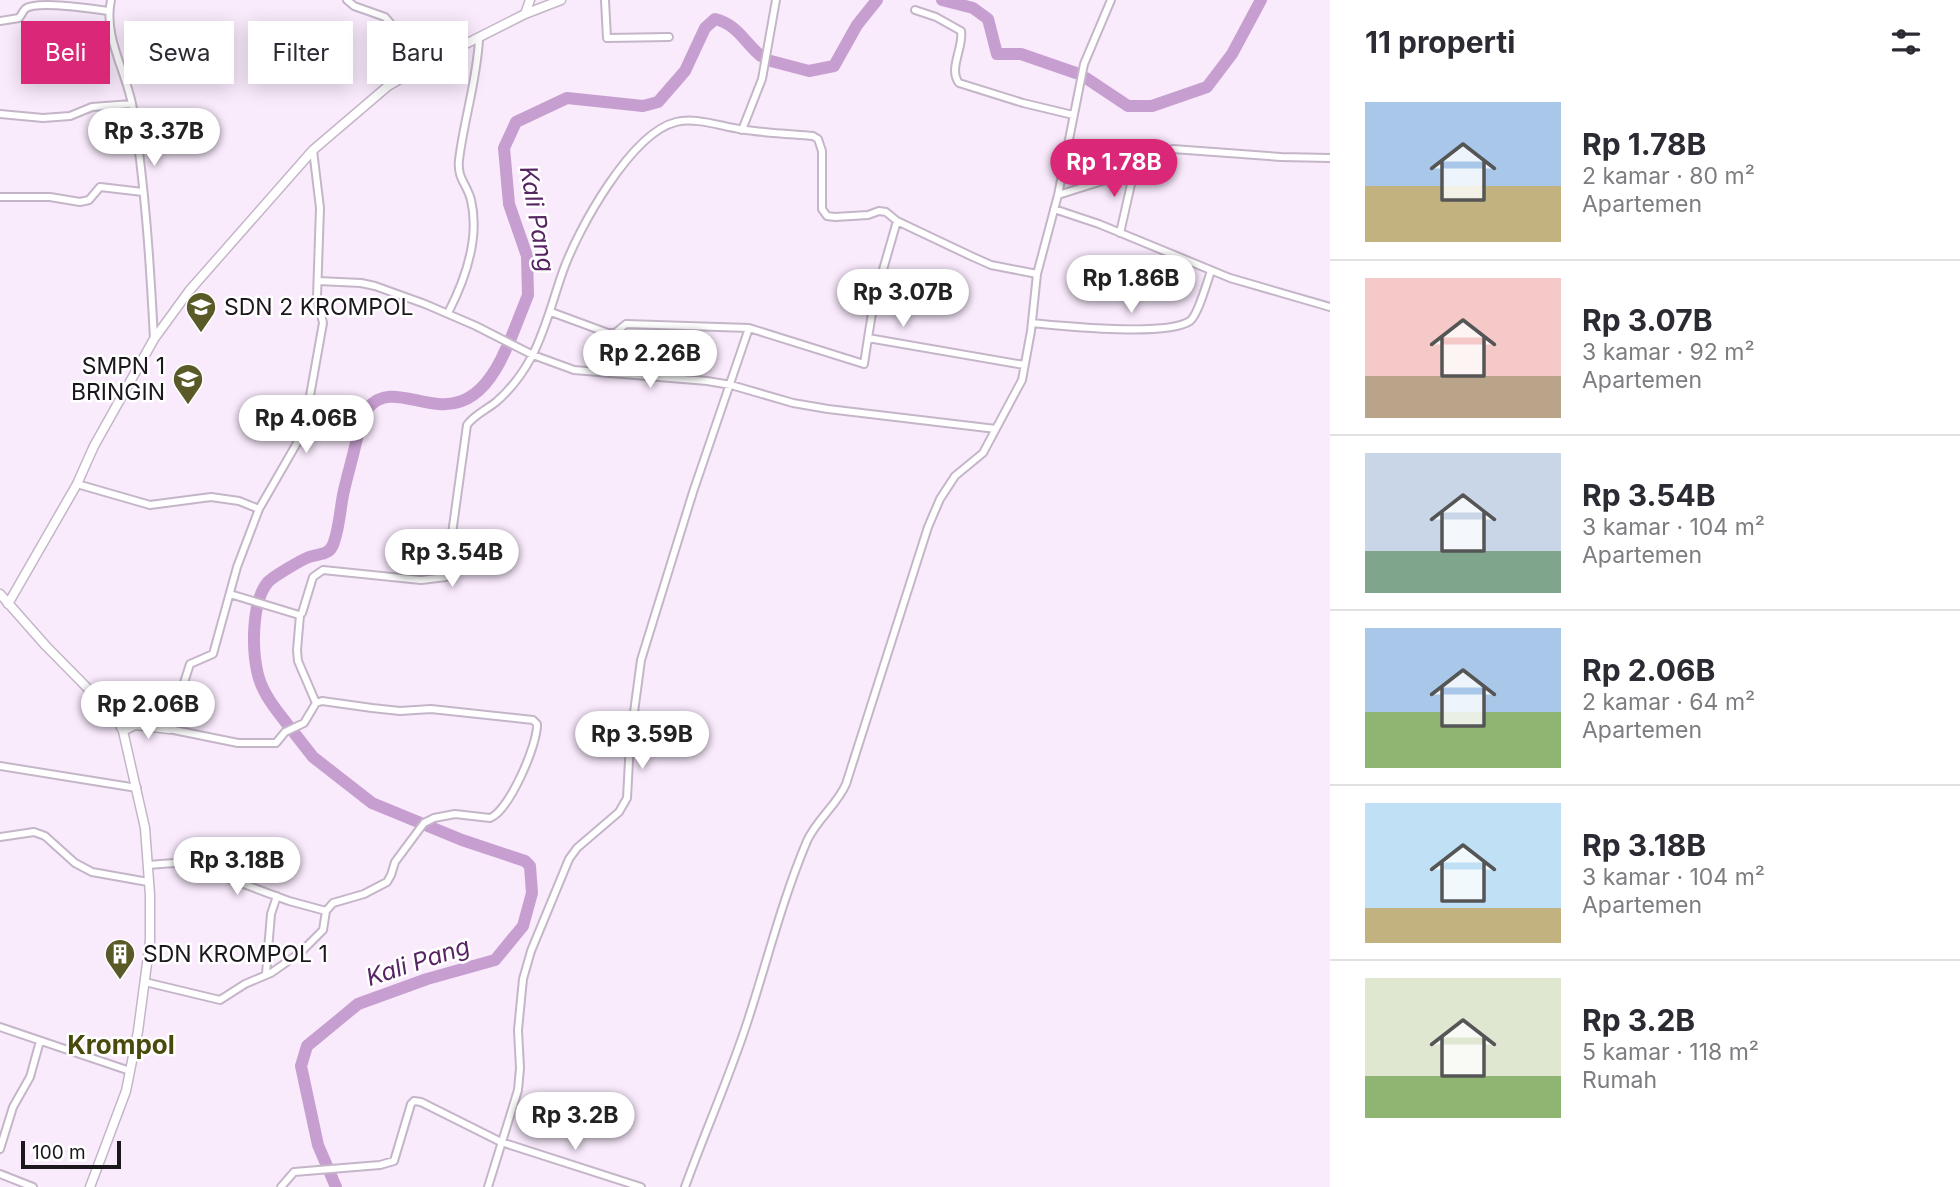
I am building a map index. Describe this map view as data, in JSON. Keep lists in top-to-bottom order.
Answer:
{
  "districts": ["Krompol"],
  "water": ["Kali Pang"],
  "places": {
    "school or university": ["SDN 2 KROMPOL", "SMPN 1 BRINGIN"],
    "building": ["SDN KROMPOL 1"]
  },
  "scale_bar": "100 m",
  "page": {
    "heading": "11 properti",
    "chip": [
      "Beli",
      "Sewa",
      "Filter",
      "Baru"
    ],
    "list": [
      {
        "name": "Rp 1.78B",
        "note": "2 kamar · 80 m² · Apartemen"
      },
      {
        "name": "Rp 3.07B",
        "note": "3 kamar · 92 m² · Apartemen"
      },
      {
        "name": "Rp 3.54B",
        "note": "3 kamar · 104 m² · Apartemen"
      },
      {
        "name": "Rp 2.06B",
        "note": "2 kamar · 64 m² · Apartemen"
      },
      {
        "name": "Rp 3.18B",
        "note": "3 kamar · 104 m² · Apartemen"
      },
      {
        "name": "Rp 3.2B",
        "note": "5 kamar · 118 m² · Rumah"
      }
    ],
    "price": [
      "Rp 3.37B",
      "Rp 1.78B",
      "Rp 1.86B",
      "Rp 3.07B",
      "Rp 2.26B",
      "Rp 4.06B",
      "Rp 3.54B",
      "Rp 2.06B",
      "Rp 3.59B",
      "Rp 3.18B",
      "Rp 3.2B"
    ],
    "scale": "100 m"
  }
}
